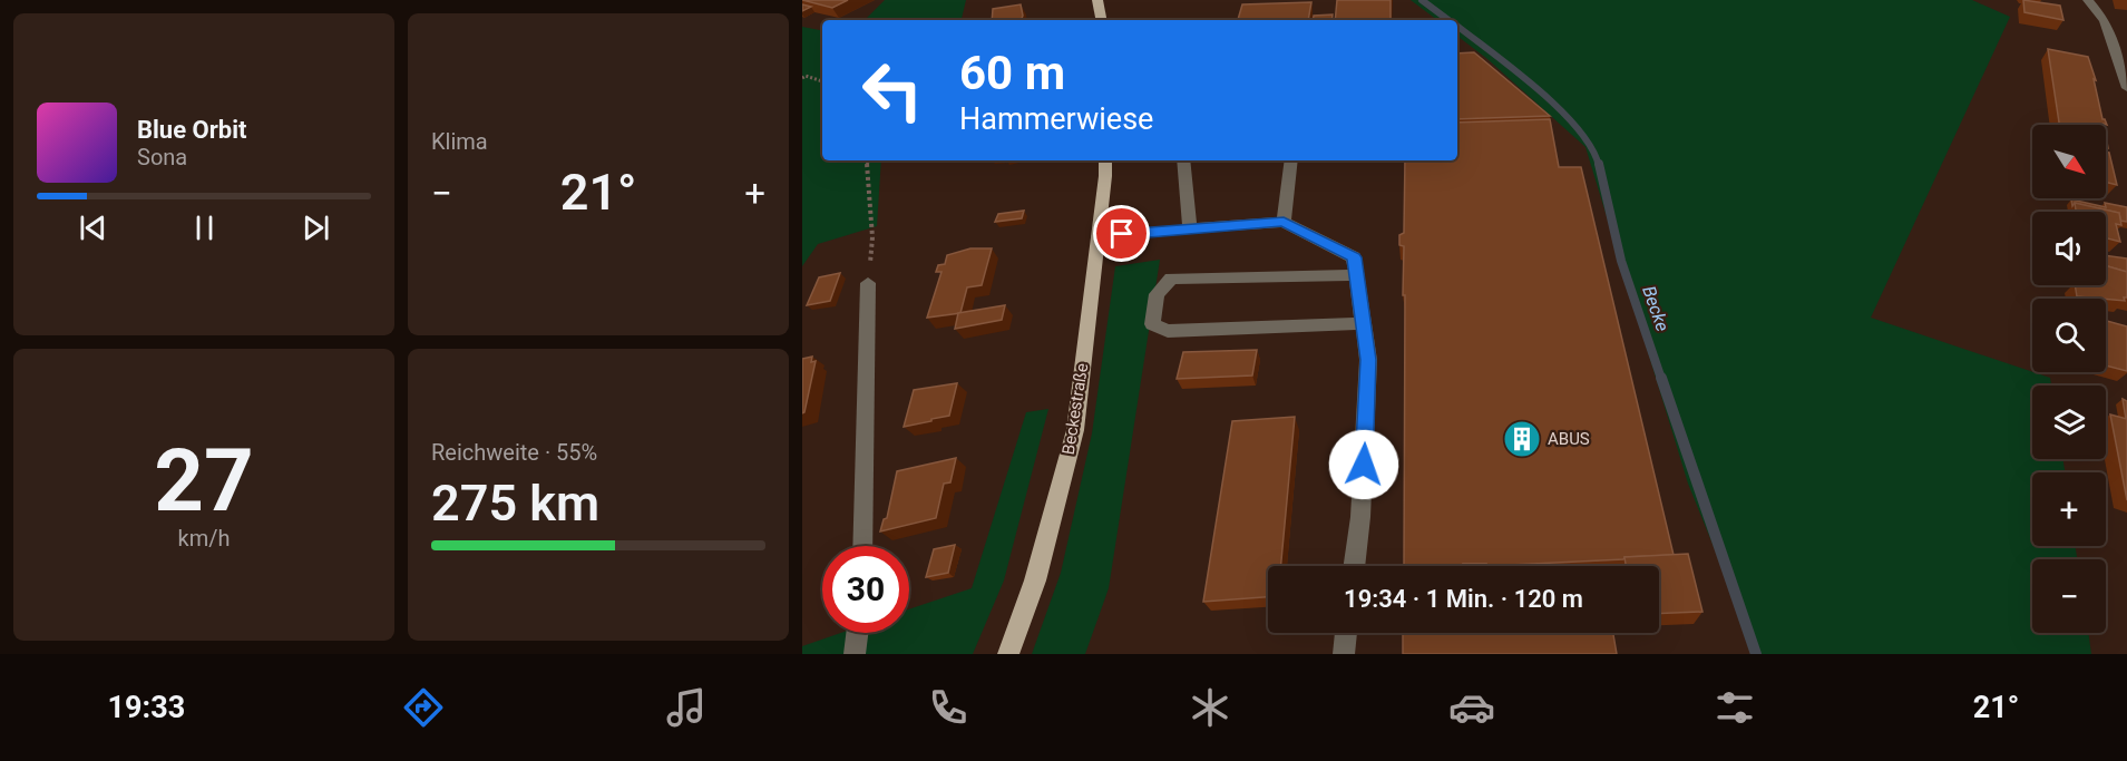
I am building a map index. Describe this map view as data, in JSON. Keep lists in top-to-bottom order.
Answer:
{
  "streets": {
    "main road": ["Beckestraße"]
  },
  "water": ["Becke"],
  "places": {
    "building": ["ABUS"]
  },
  "north": "bottom right",
  "page": {
    "tile": [
      "Klima",
      ["27", "km/h"],
      ["Reichweite · 55%", "275 km"]
    ],
    "turn": ["60 m", "Hammerwiese"],
    "song": ["Blue Orbit", "Sona"],
    "map_buttons": ["+", "−"],
    "heat": ["−", "21°", "+"],
    "limit": "30",
    "trip": "19:34 · 1 Min. · 120 m",
    "tabs": ["19:33", "21°"]
  }
}
